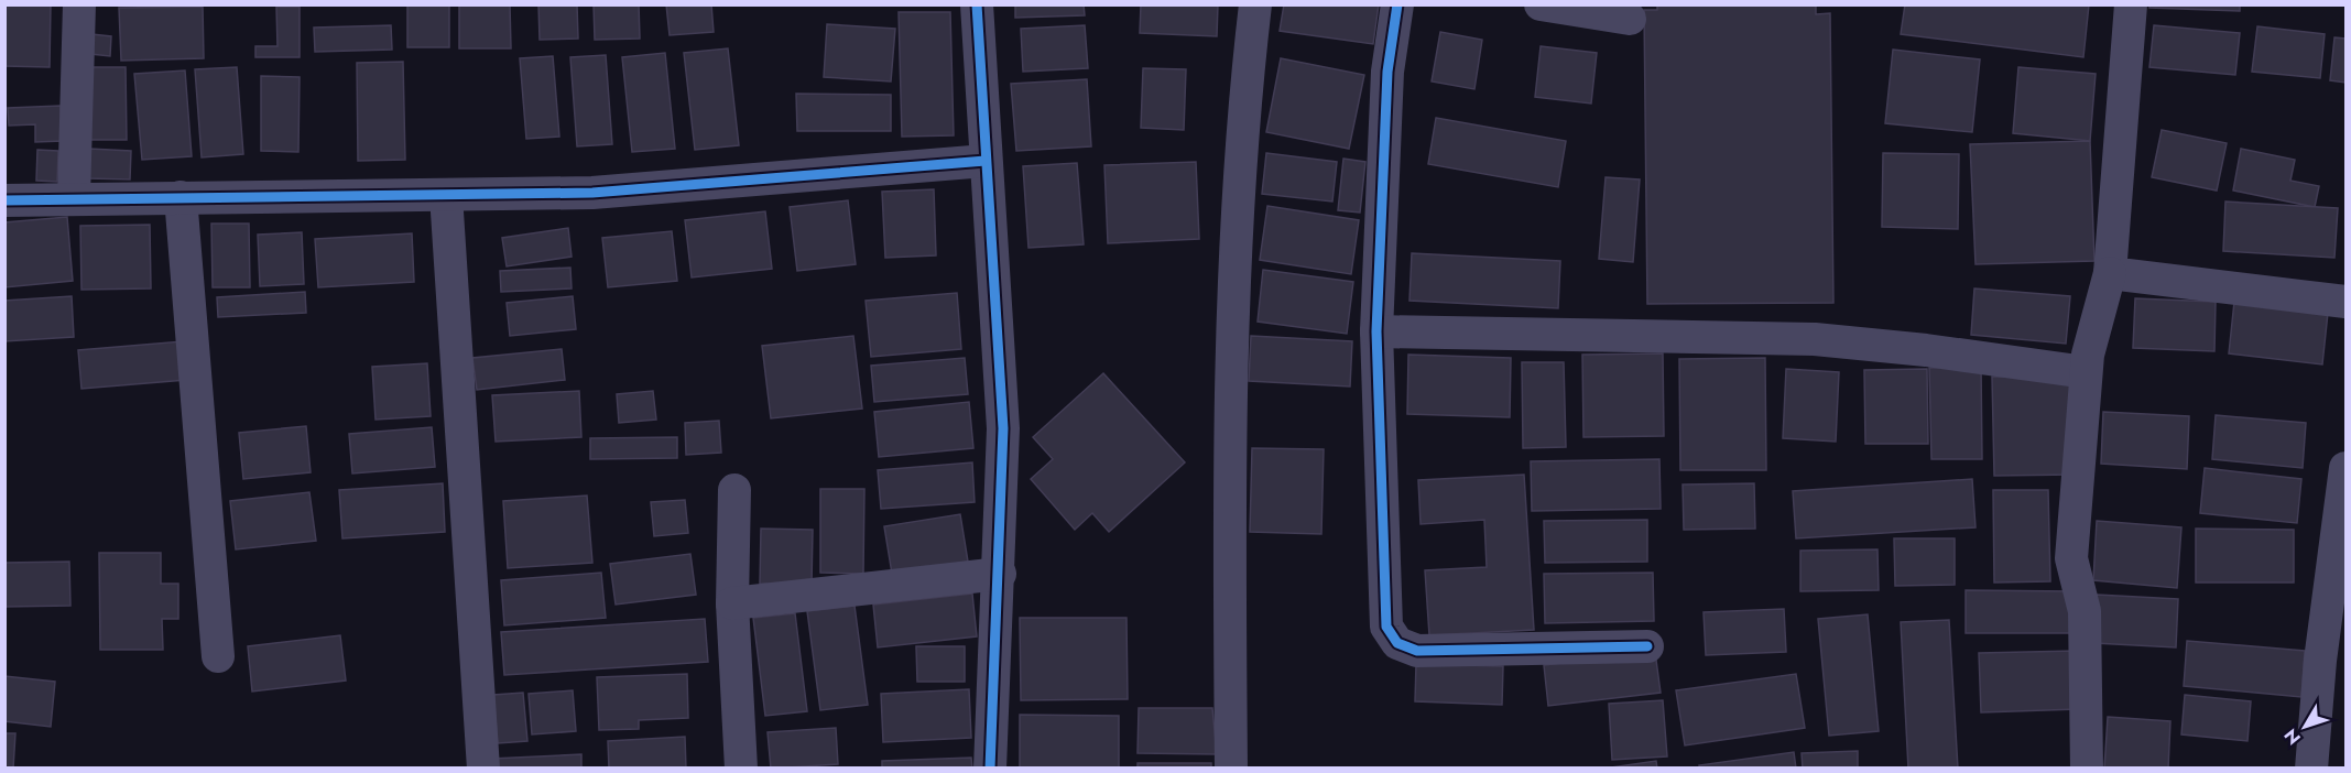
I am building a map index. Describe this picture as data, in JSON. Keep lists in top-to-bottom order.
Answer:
{
  "north": "bottom left"
}
